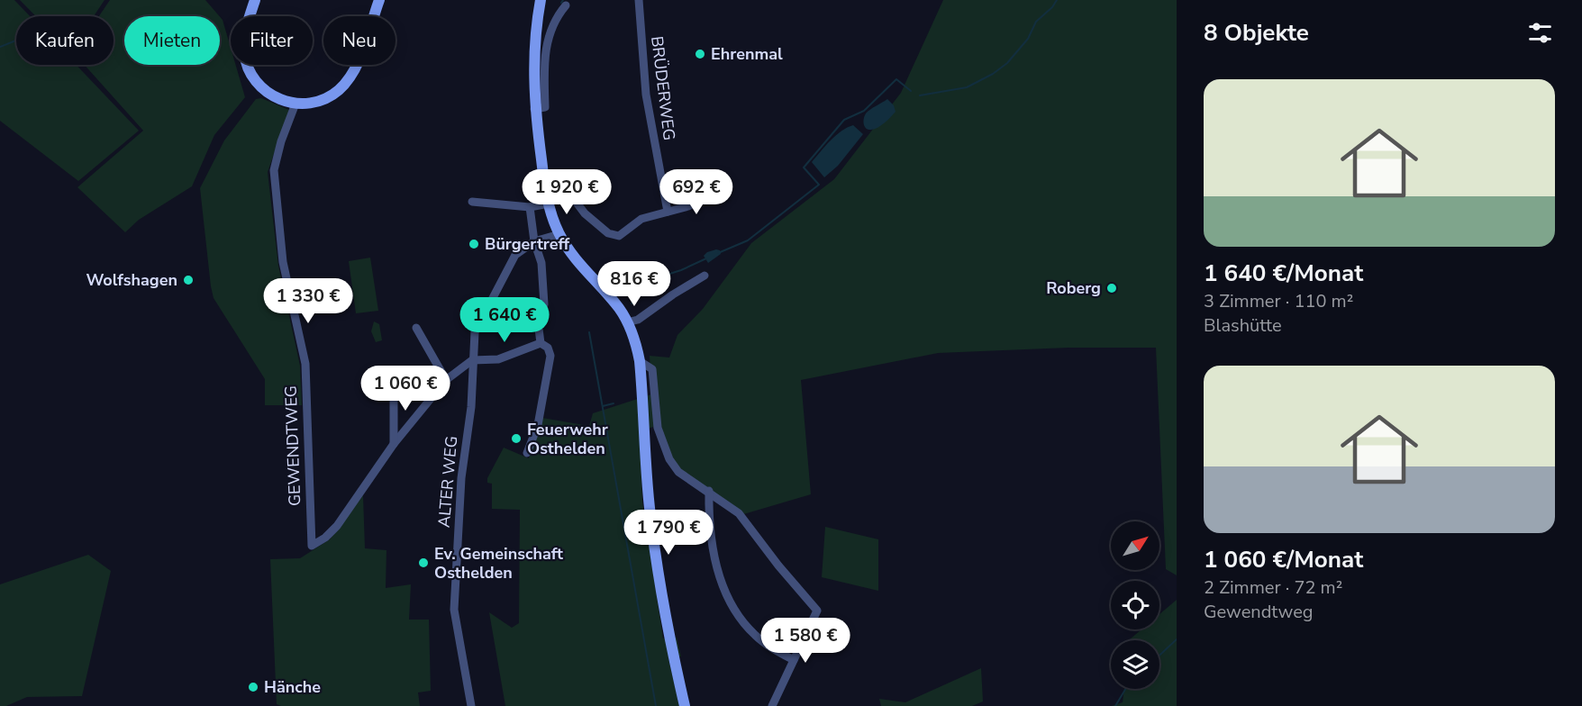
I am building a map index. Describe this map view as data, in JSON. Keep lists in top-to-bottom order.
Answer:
{
  "streets": {
    "street": ["BRÜDERWEG", "GEWENDTWEG", "ALTER WEG"]
  },
  "crossings": [
    ["GEWENDTWEG", "ALTER WEG"]
  ],
  "places": [
    "Ehrenmal",
    "Bürgertreff",
    "Wolfshagen",
    "Roberg",
    "Feuerwehr Osthelden",
    "Ev. Gemeinschaft Osthelden",
    "Hänche"
  ],
  "north": "top right",
  "page": {
    "heading": "8 Objekte",
    "chip": [
      "Kaufen",
      "Mieten",
      "Filter",
      "Neu"
    ],
    "list": [
      {
        "name": "1 640 €/Monat",
        "note": "3 Zimmer · 110 m² · Blashütte"
      },
      {
        "name": "1 060 €/Monat",
        "note": "2 Zimmer · 72 m² · Gewendtweg"
      }
    ],
    "price": [
      "1 920 €",
      "692 €",
      "816 €",
      "1 330 €",
      "1 640 €",
      "1 060 €",
      "1 790 €",
      "1 580 €"
    ]
  }
}
